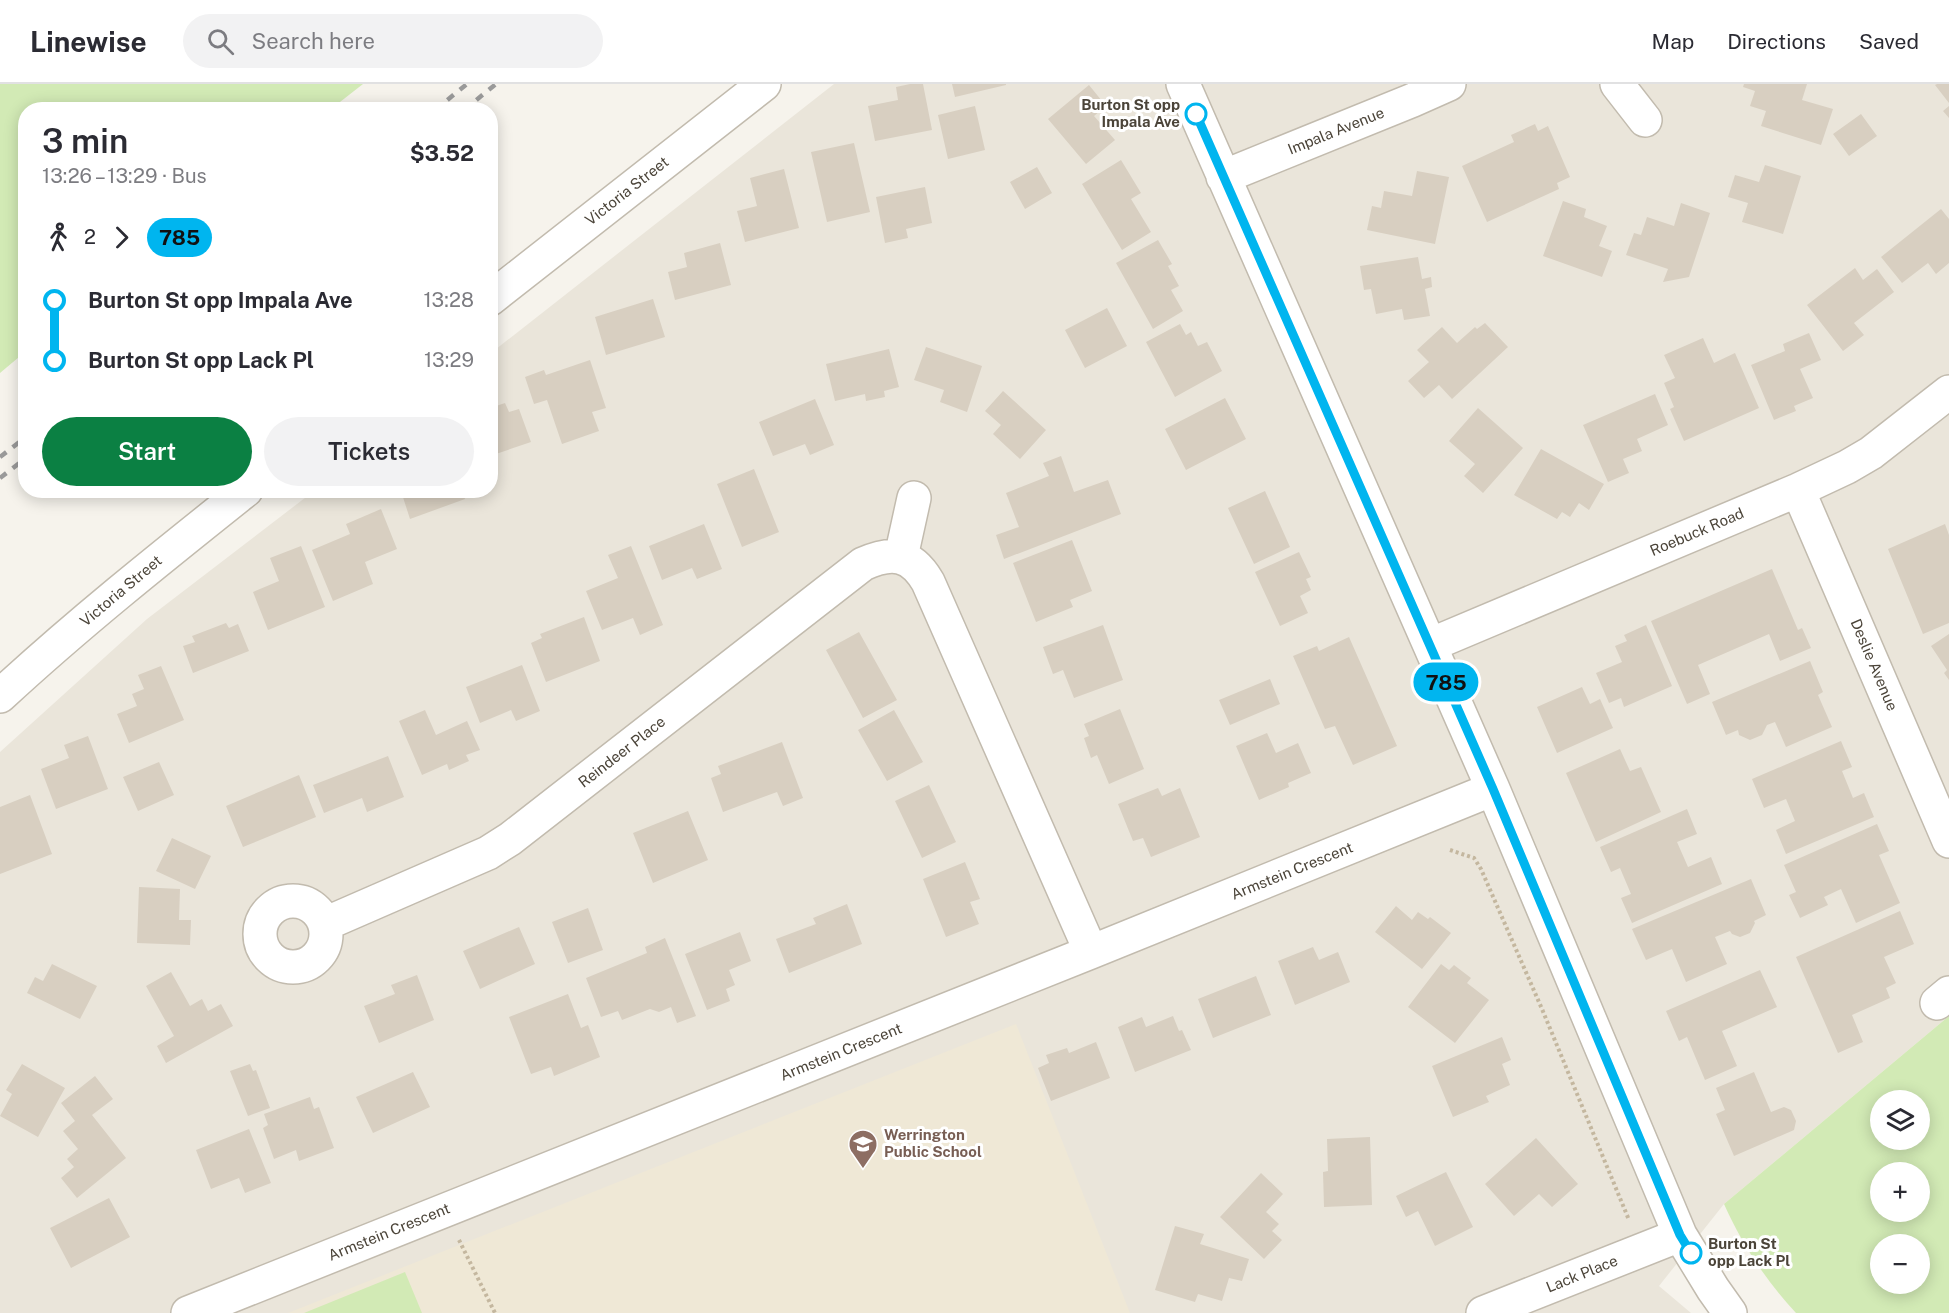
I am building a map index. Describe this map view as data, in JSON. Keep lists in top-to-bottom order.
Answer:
{
  "streets": {
    "street": [
      "Impala Avenue",
      "Victoria Street",
      "Roebuck Road",
      "Deslie Avenue",
      "Reindeer Place",
      "Armstein Crescent",
      "Lack Place"
    ]
  },
  "crossings": [
    ["Roebuck Road", "Deslie Avenue"]
  ],
  "places": {
    "other": ["Burton St opp Impala Ave", "Burton St opp Lack Pl"],
    "school or university": ["Werrington Public School"]
  },
  "lines": ["bus line 785"],
  "page": {
    "header": "Linewise",
    "search": "Search here",
    "nav": ["Map", "Directions", "Saved"],
    "on_map": "785",
    "heading": ["3 min", "13:26 – 13:29 · Bus", "$3.52"],
    "legs": ["2", "785"],
    "list": [
      {
        "name": "Burton St opp Impala Ave",
        "value": "13:28"
      },
      {
        "name": "Burton St opp Lack Pl",
        "value": "13:29"
      }
    ],
    "buttons": ["Start", "Tickets"],
    "map_buttons": ["+", "−"]
  }
}
